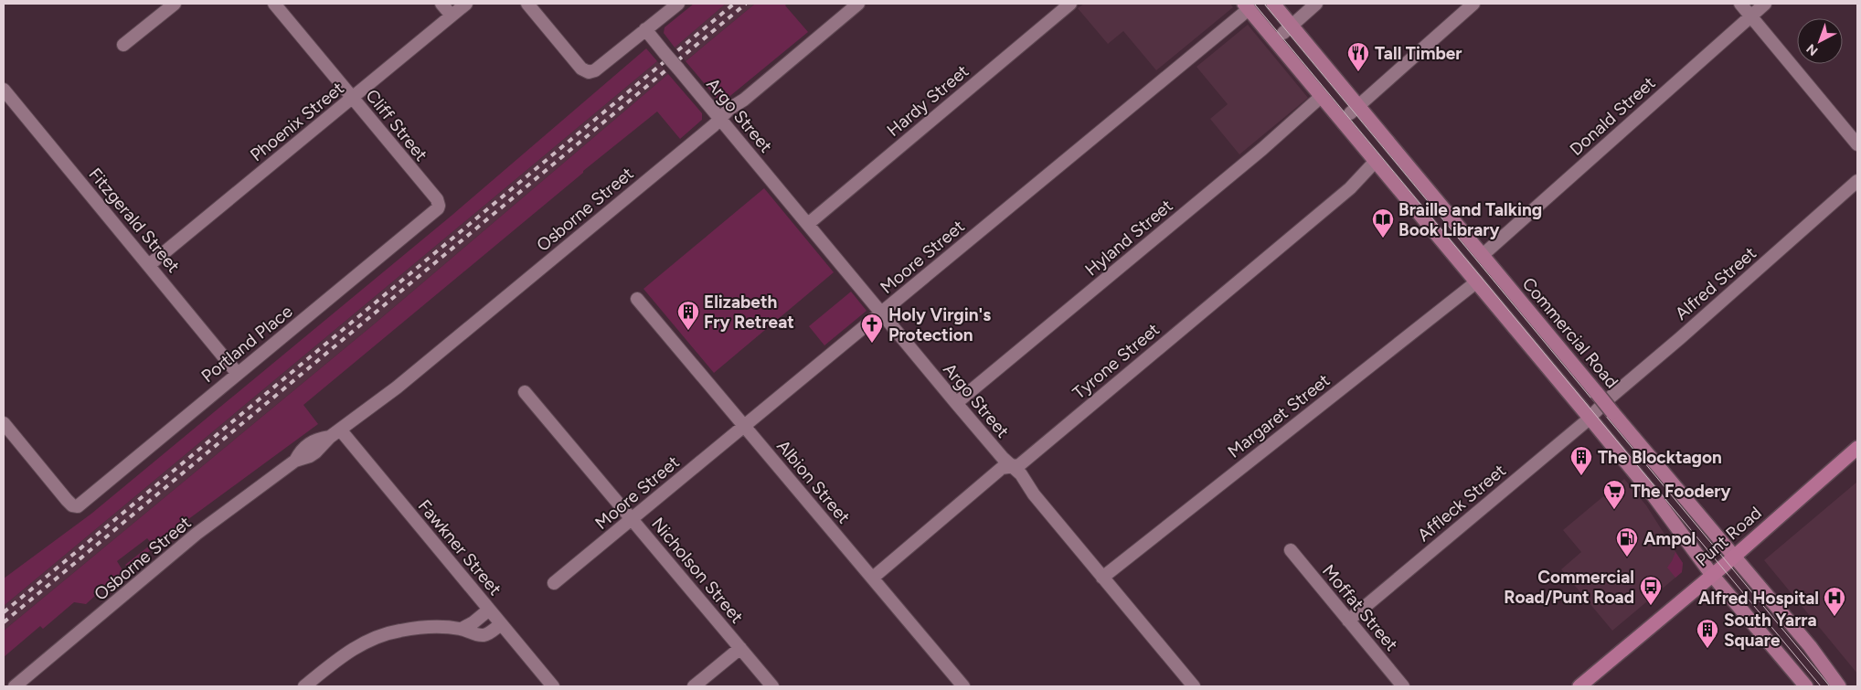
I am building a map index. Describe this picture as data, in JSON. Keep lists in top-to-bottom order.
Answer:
{
  "streets": {
    "highway": ["Punt Road"],
    "main road": ["Commercial Road"],
    "street": [
      "Hardy Street",
      "Argo Street",
      "Donald Street",
      "Phoenix Street",
      "Cliff Street",
      "Osborne Street",
      "Fitzgerald Street",
      "Hyland Street",
      "Moore Street",
      "Alfred Street",
      "Portland Place",
      "Tyrone Street",
      "Margaret Street",
      "Albion Street",
      "Affleck Street",
      "Fawkner Street",
      "Nicholson Street",
      "Moffat Street"
    ]
  },
  "crossings": [
    ["Hardy Street", "Argo Street"],
    ["Argo Street", "Osborne Street"],
    ["Argo Street", "Hyland Street"],
    ["Argo Street", "Moore Street"],
    ["Argo Street", "Tyrone Street"],
    ["Argo Street", "Margaret Street"],
    ["Donald Street", "Commercial Road"],
    ["Phoenix Street", "Cliff Street"],
    ["Phoenix Street", "Fitzgerald Street"],
    ["Cliff Street", "Portland Place"],
    ["Osborne Street", "Fawkner Street"],
    ["Fitzgerald Street", "Portland Place"],
    ["Moore Street", "Albion Street"],
    ["Moore Street", "Nicholson Street"],
    ["Alfred Street", "Affleck Street"],
    ["Commercial Road", "Punt Road"],
    ["Tyrone Street", "Albion Street"],
    ["Affleck Street", "Moffat Street"]
  ],
  "places": {
    "restaurant": ["Tall Timber"],
    "library": ["Braille and Talking Book Library"],
    "building": ["Elizabeth Fry Retreat", "The Blocktagon", "South Yarra Square"],
    "church": ["Holy Virgin's Protection"],
    "supermarket": ["The Foodery"],
    "fuel station": ["Ampol"],
    "bus stop": ["Commercial Road/Punt Road"],
    "hospital": ["Alfred Hospital"]
  },
  "north": "bottom left"
}
